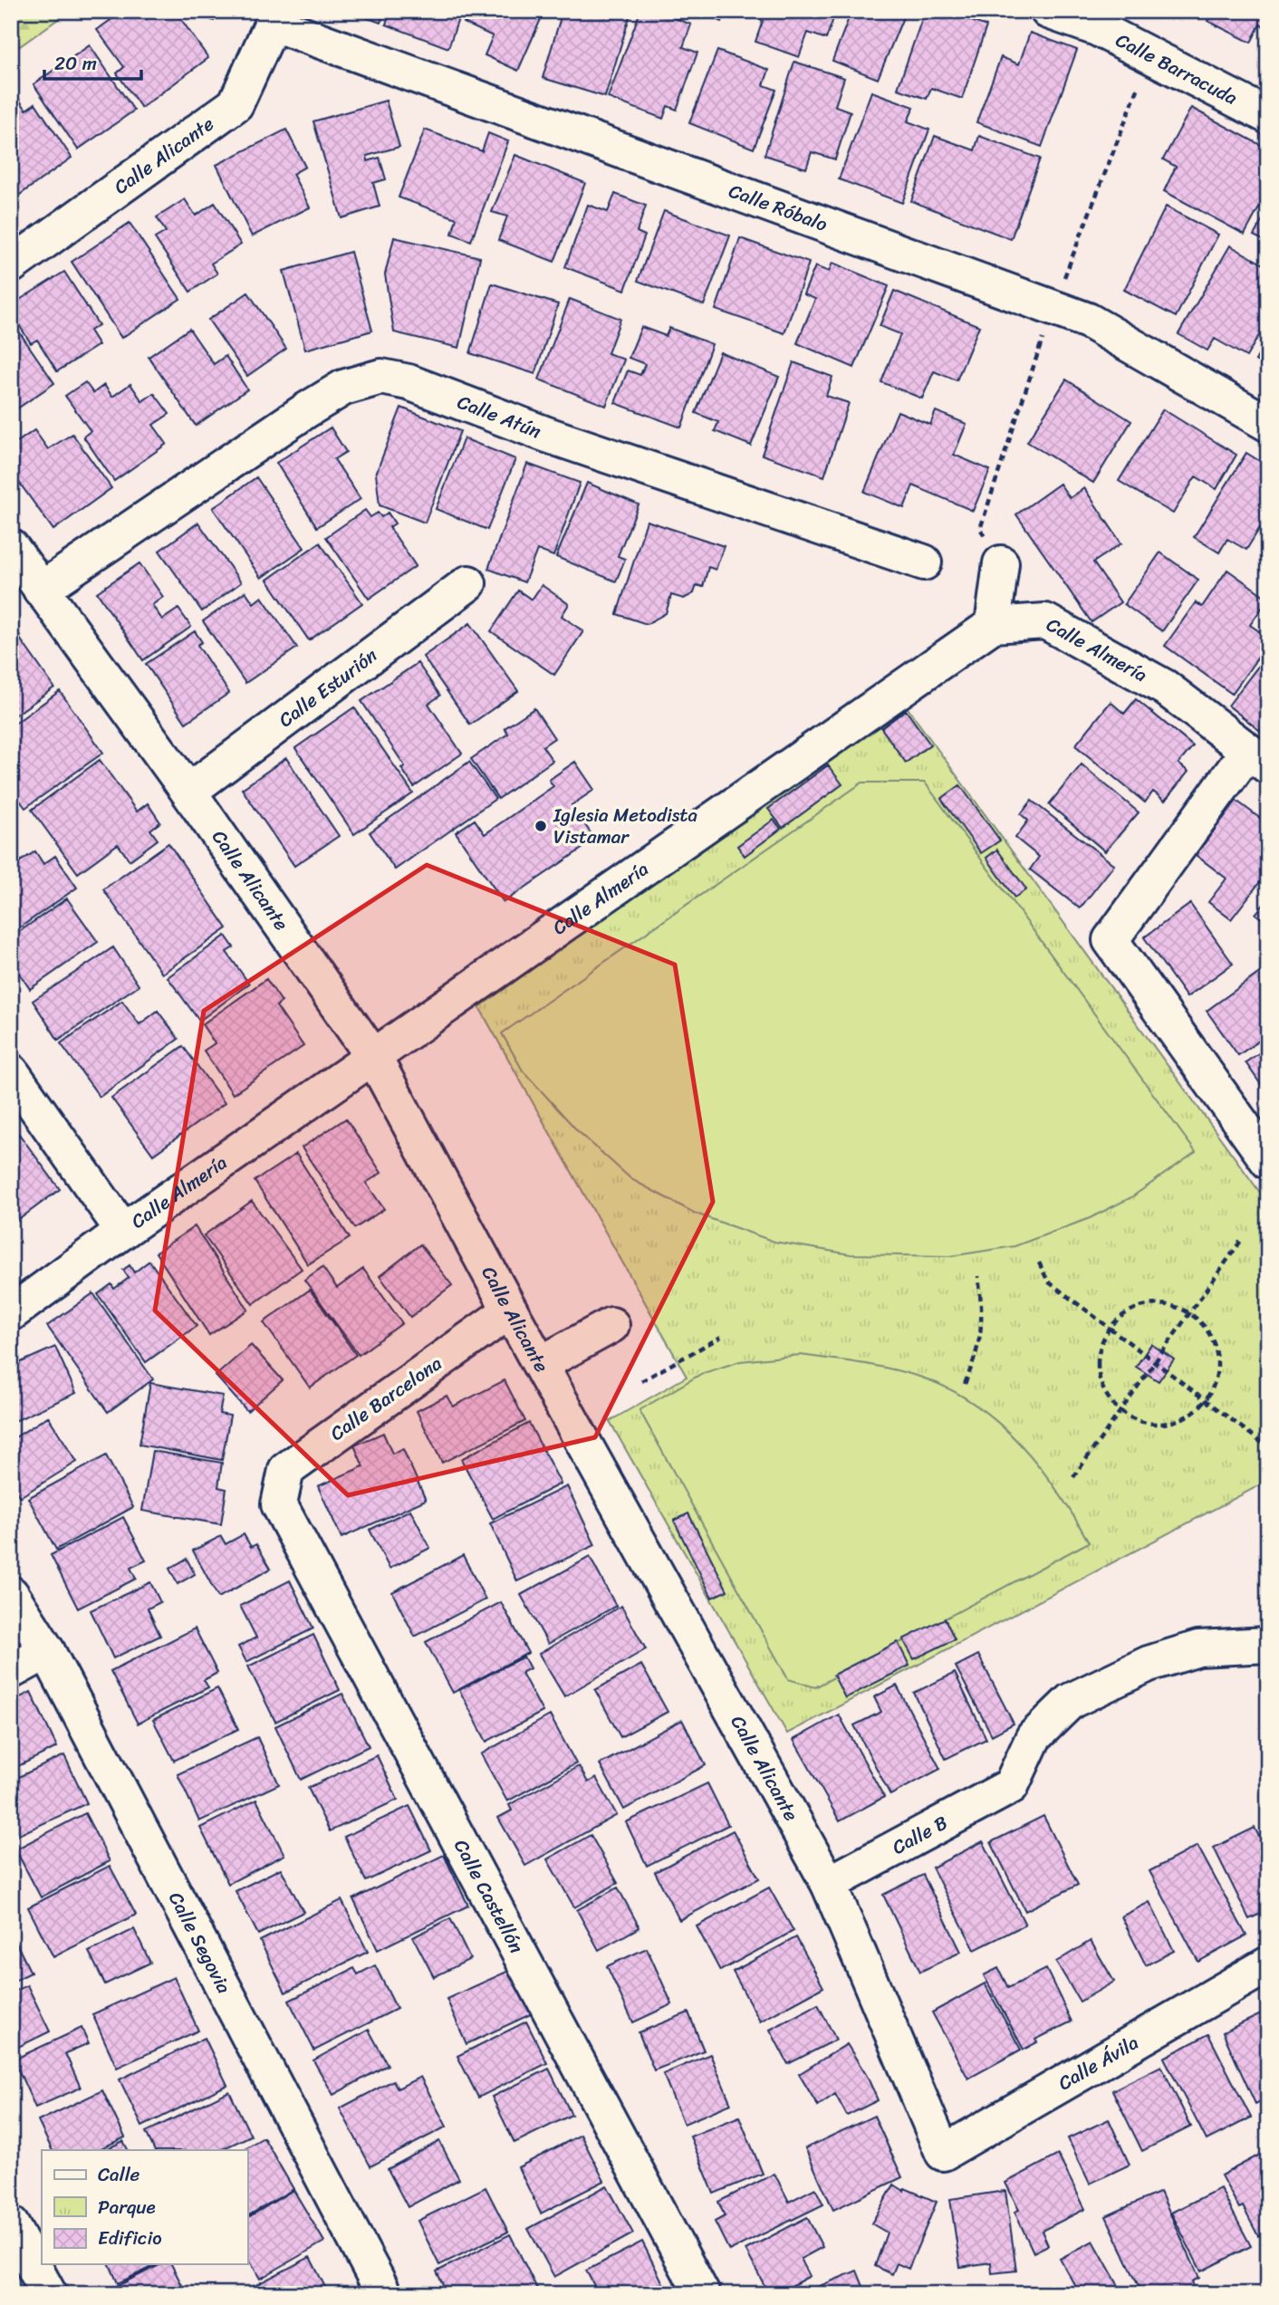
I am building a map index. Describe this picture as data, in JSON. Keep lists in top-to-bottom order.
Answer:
{
  "streets": {
    "street": [
      "Calle Barracuda",
      "Calle Alicante",
      "Calle Róbalo",
      "Calle Atún",
      "Calle Almería",
      "Calle Esturión",
      "Calle Barcelona",
      "Calle B",
      "Calle Castellón",
      "Calle Segovia",
      "Calle Ávila"
    ]
  },
  "crossings": [
    ["Calle Alicante", "Calle Róbalo"],
    ["Calle Alicante", "Calle Atún"],
    ["Calle Alicante", "Calle Almería"],
    ["Calle Alicante", "Calle Esturión"],
    ["Calle Alicante", "Calle Barcelona"],
    ["Calle Alicante", "Calle B"],
    ["Calle Alicante", "Calle Ávila"],
    ["Calle Barcelona", "Calle Castellón"]
  ],
  "places": ["Iglesia Metodista Vistamar"],
  "legend": ["Calle", "Parque", "Edificio"],
  "scale_bar": "20 m"
}
